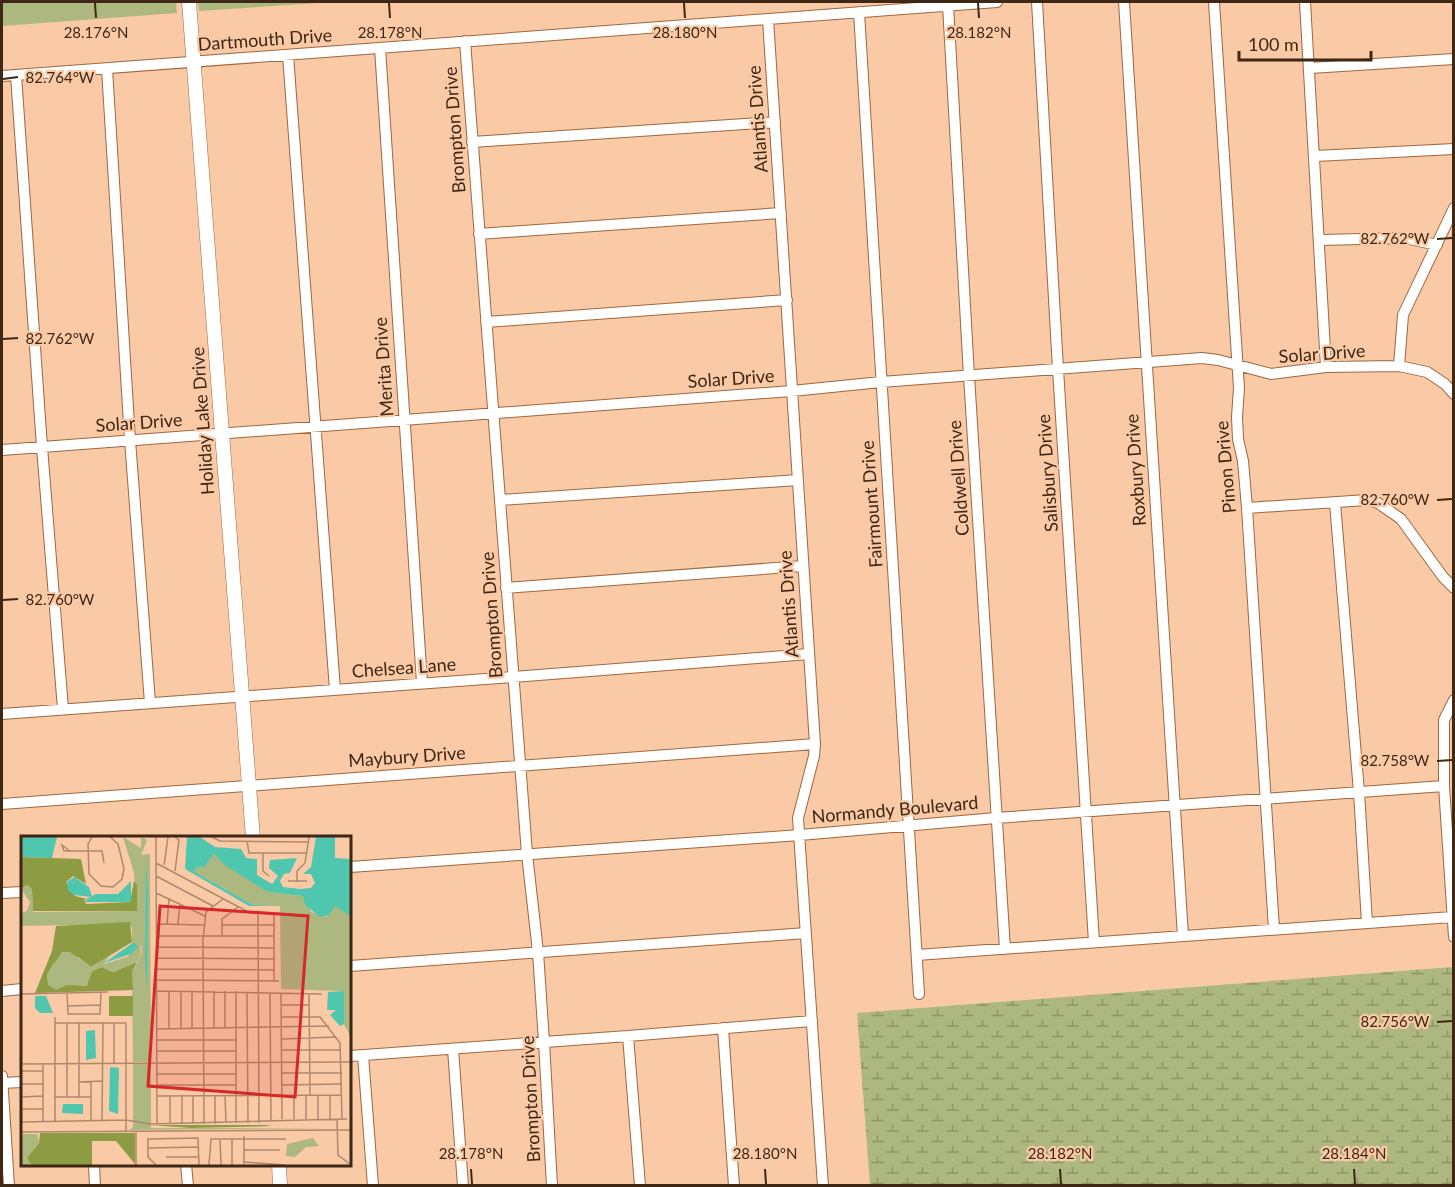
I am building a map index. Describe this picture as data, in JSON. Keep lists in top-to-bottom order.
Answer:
{
  "streets": {
    "street": [
      "Dartmouth Drive",
      "Atlantis Drive",
      "Brompton Drive",
      "Solar Drive",
      "Merita Drive",
      "Holiday Lake Drive",
      "Pinon Drive",
      "Roxbury Drive",
      "Salisbury Drive",
      "Coldwell Drive",
      "Fairmount Drive",
      "Chelsea Lane",
      "Maybury Drive",
      "Normandy Boulevard"
    ]
  },
  "crossings": [
    ["Dartmouth Drive", "Atlantis Drive"],
    ["Dartmouth Drive", "Brompton Drive"],
    ["Dartmouth Drive", "Merita Drive"],
    ["Dartmouth Drive", "Holiday Lake Drive"],
    ["Dartmouth Drive", "Coldwell Drive"],
    ["Dartmouth Drive", "Fairmount Drive"],
    ["Atlantis Drive", "Solar Drive"],
    ["Atlantis Drive", "Chelsea Lane"],
    ["Atlantis Drive", "Maybury Drive"],
    ["Atlantis Drive", "Normandy Boulevard"],
    ["Brompton Drive", "Solar Drive"],
    ["Brompton Drive", "Chelsea Lane"],
    ["Brompton Drive", "Maybury Drive"],
    ["Brompton Drive", "Normandy Boulevard"],
    ["Solar Drive", "Merita Drive"],
    ["Solar Drive", "Holiday Lake Drive"],
    ["Solar Drive", "Pinon Drive"],
    ["Solar Drive", "Roxbury Drive"],
    ["Solar Drive", "Salisbury Drive"],
    ["Solar Drive", "Coldwell Drive"],
    ["Solar Drive", "Fairmount Drive"],
    ["Merita Drive", "Chelsea Lane"],
    ["Holiday Lake Drive", "Chelsea Lane"],
    ["Holiday Lake Drive", "Maybury Drive"],
    ["Pinon Drive", "Normandy Boulevard"],
    ["Roxbury Drive", "Normandy Boulevard"],
    ["Salisbury Drive", "Normandy Boulevard"],
    ["Coldwell Drive", "Normandy Boulevard"],
    ["Fairmount Drive", "Normandy Boulevard"]
  ],
  "scale_bar": "100 m",
  "coordinates": [
    "28.176°N",
    "28.178°N",
    "28.180°N",
    "28.182°N",
    "82.764°W",
    "82.762°W",
    "82.760°W",
    "82.758°W",
    "82.756°W",
    "28.184°N"
  ]
}
